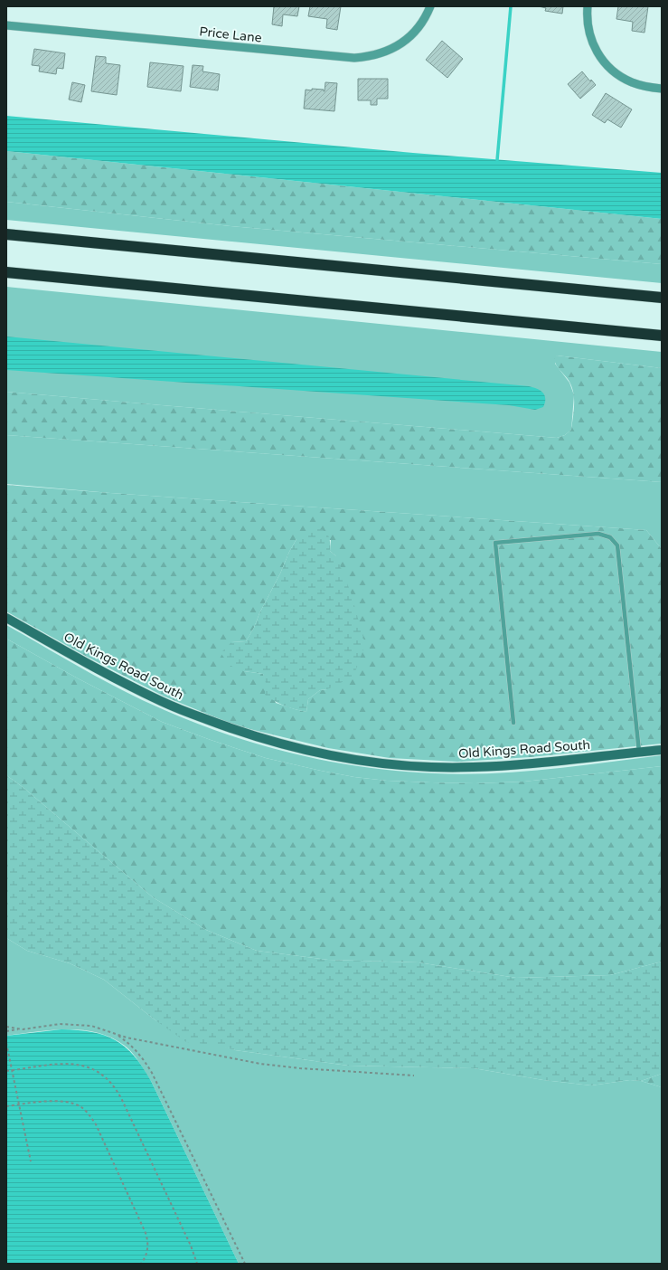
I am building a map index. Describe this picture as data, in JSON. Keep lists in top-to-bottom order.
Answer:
{
  "streets": {
    "street": ["Price Lane", "Old Kings Road South"]
  }
}
